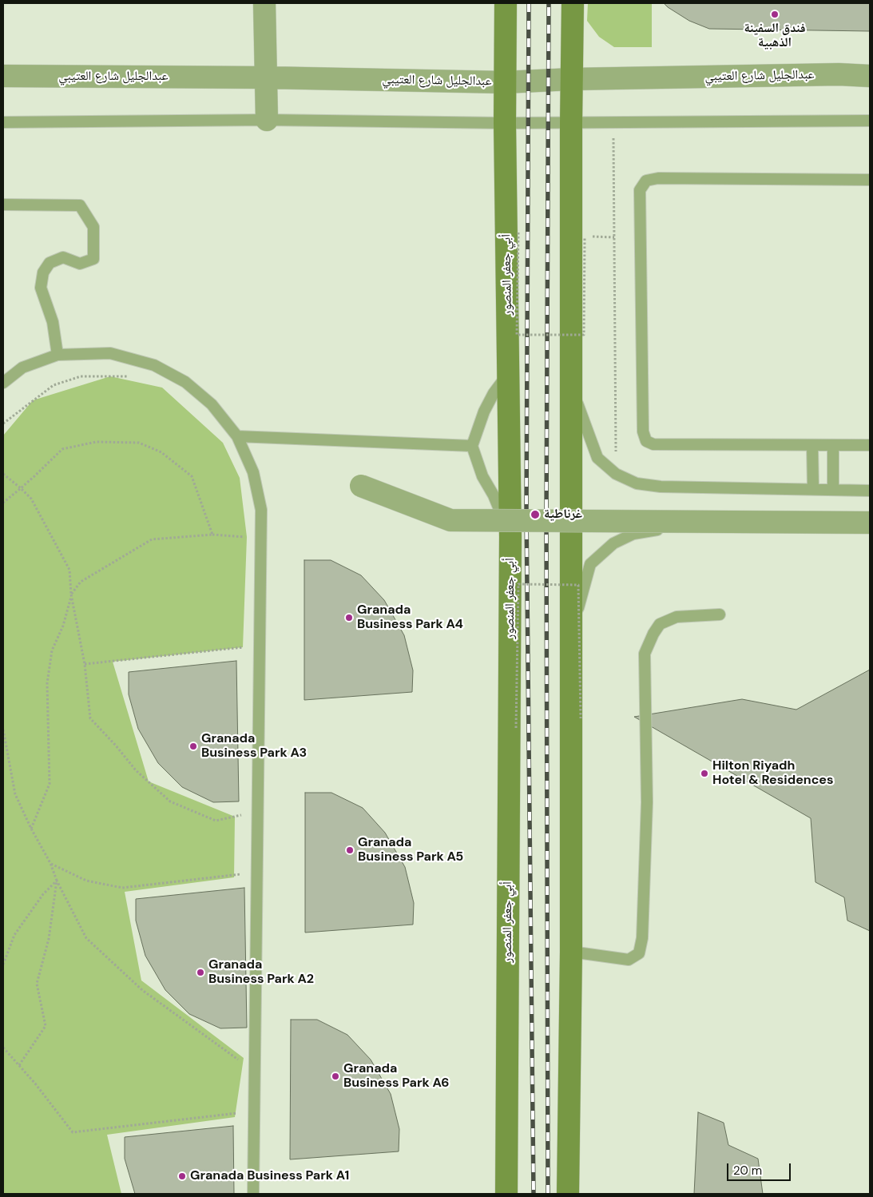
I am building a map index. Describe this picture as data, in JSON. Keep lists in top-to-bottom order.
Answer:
{
  "streets": {
    "street": ["عبدالجليل شارع العتيبي", "أبي جعفر المنصور"]
  },
  "crossings": [
    ["عبدالجليل شارع العتيبي", "أبي جعفر المنصور"]
  ],
  "places": [
    "فندق السفينة الذهبية",
    "غرناطية",
    "Granada Business Park A4",
    "Granada Business Park A3",
    "Hilton Riyadh Hotel & Residences",
    "Granada Business Park A5",
    "Granada Business Park A2",
    "Granada Business Park A6",
    "Granada Business Park A1"
  ],
  "scale_bar": "20 m"
}
